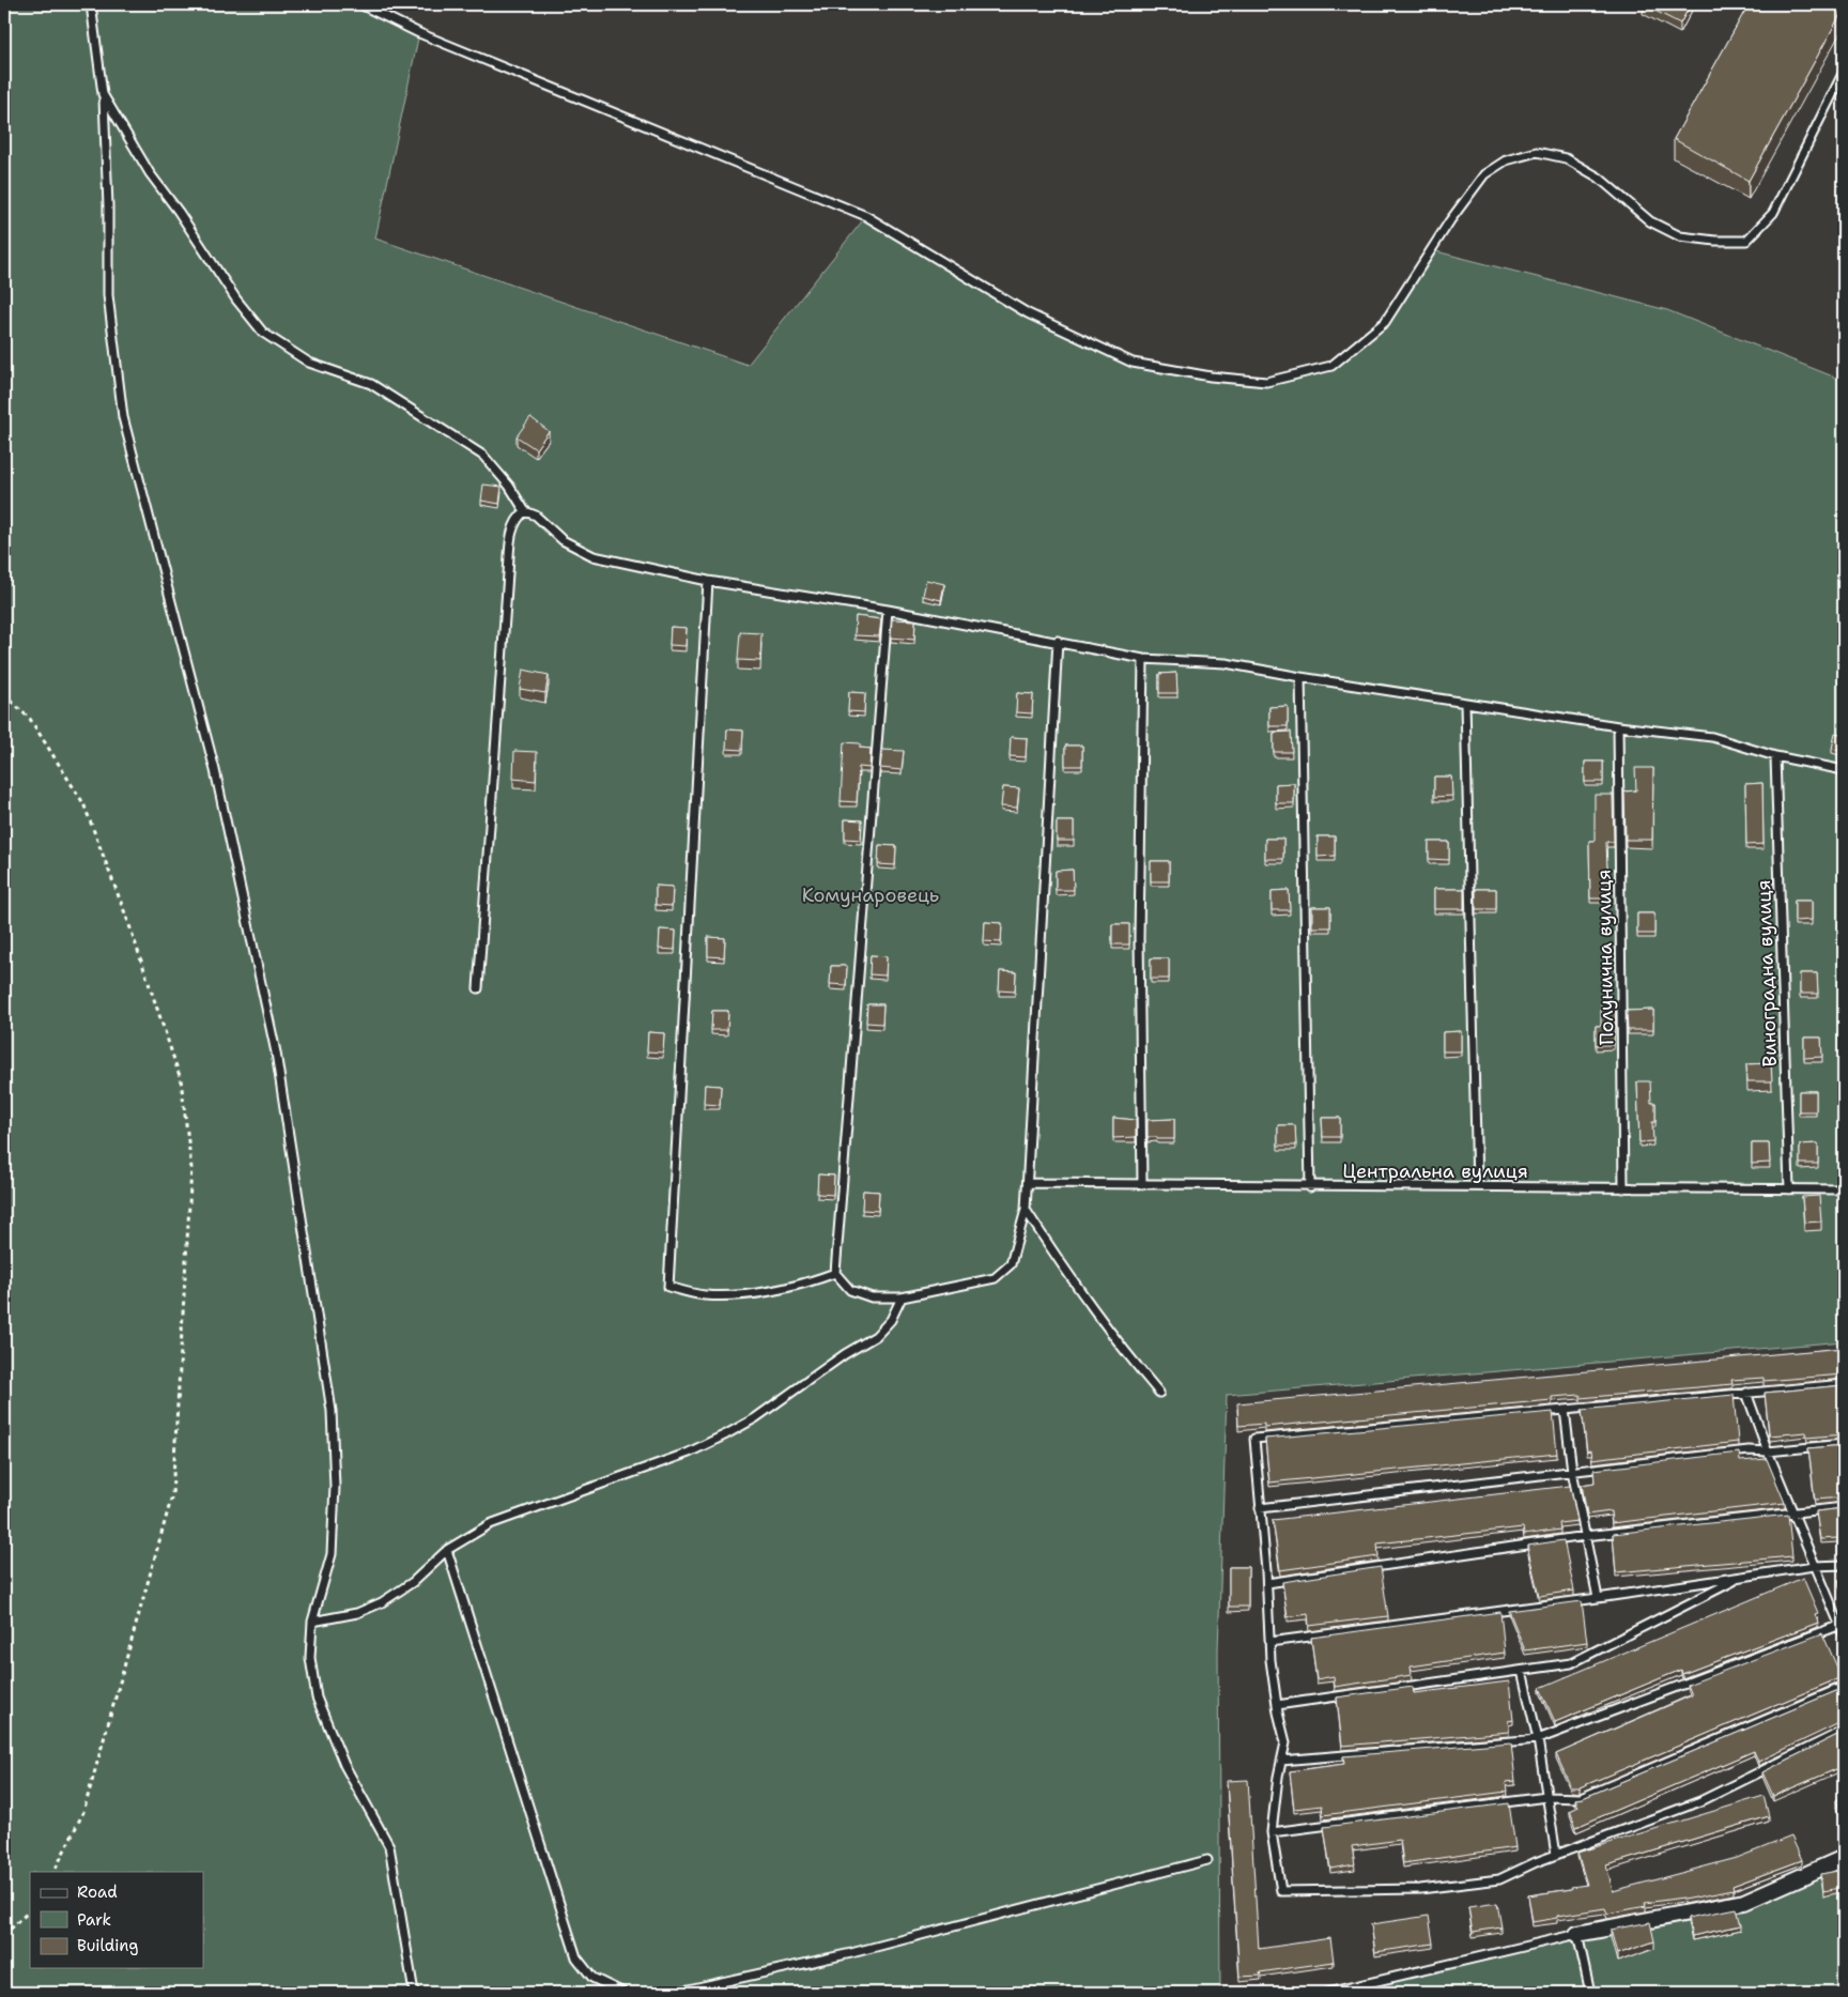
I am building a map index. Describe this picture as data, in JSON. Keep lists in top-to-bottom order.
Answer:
{
  "streets": {
    "lane": ["Полунична вулиця", "Виноградна вулиця", "Центральна вулиця"]
  },
  "crossings": [
    ["Полунична вулиця", "Центральна вулиця"],
    ["Виноградна вулиця", "Центральна вулиця"]
  ],
  "parks": ["Комунаровець"],
  "legend": ["Road", "Park", "Building"]
}
